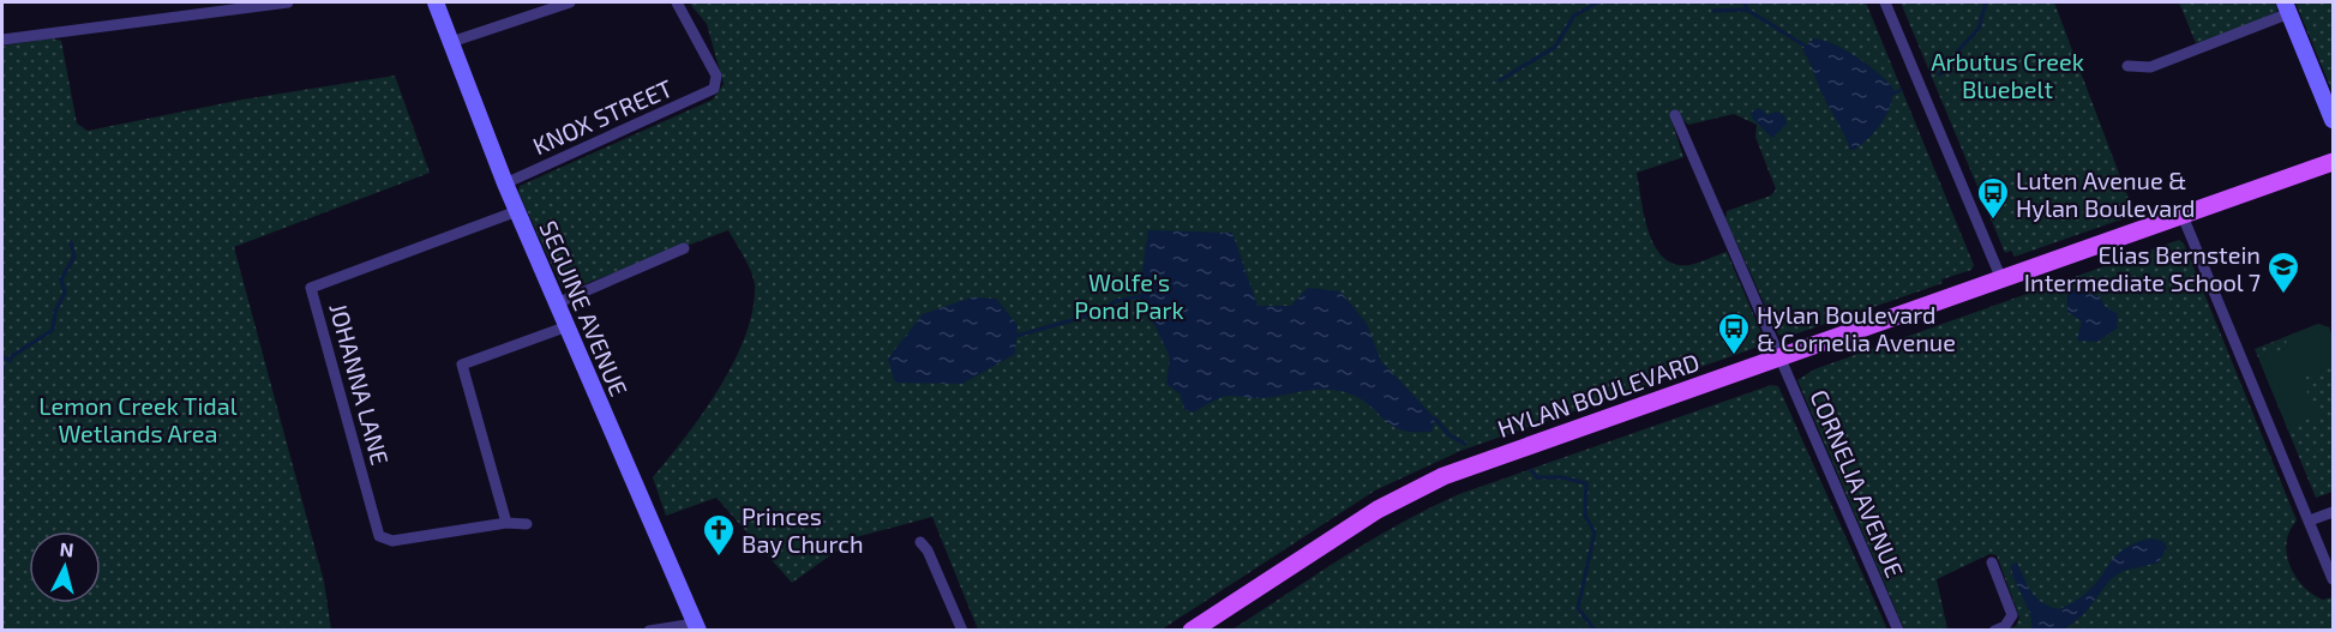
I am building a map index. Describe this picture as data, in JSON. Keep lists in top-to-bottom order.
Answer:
{
  "streets": {
    "main road": ["HYLAN BOULEVARD"],
    "street": [
      "KNOX STREET",
      "SEGUINE AVENUE",
      "JOHANNA LANE",
      "CORNELIA AVENUE"
    ]
  },
  "crossings": [
    ["KNOX STREET", "SEGUINE AVENUE"],
    ["SEGUINE AVENUE", "JOHANNA LANE"],
    ["HYLAN BOULEVARD", "CORNELIA AVENUE"]
  ],
  "parks": ["Arbutus Creek Bluebelt", "Wolfe's Pond Park", "Lemon Creek Tidal Wetlands Area"],
  "places": {
    "bus stop": ["Luten Avenue & Hylan Boulevard", "Hylan Boulevard & Cornelia Avenue"],
    "school or university": ["Elias Bernstein Intermediate School 7"],
    "church": ["Princes Bay Church"]
  },
  "north": "top"
}
